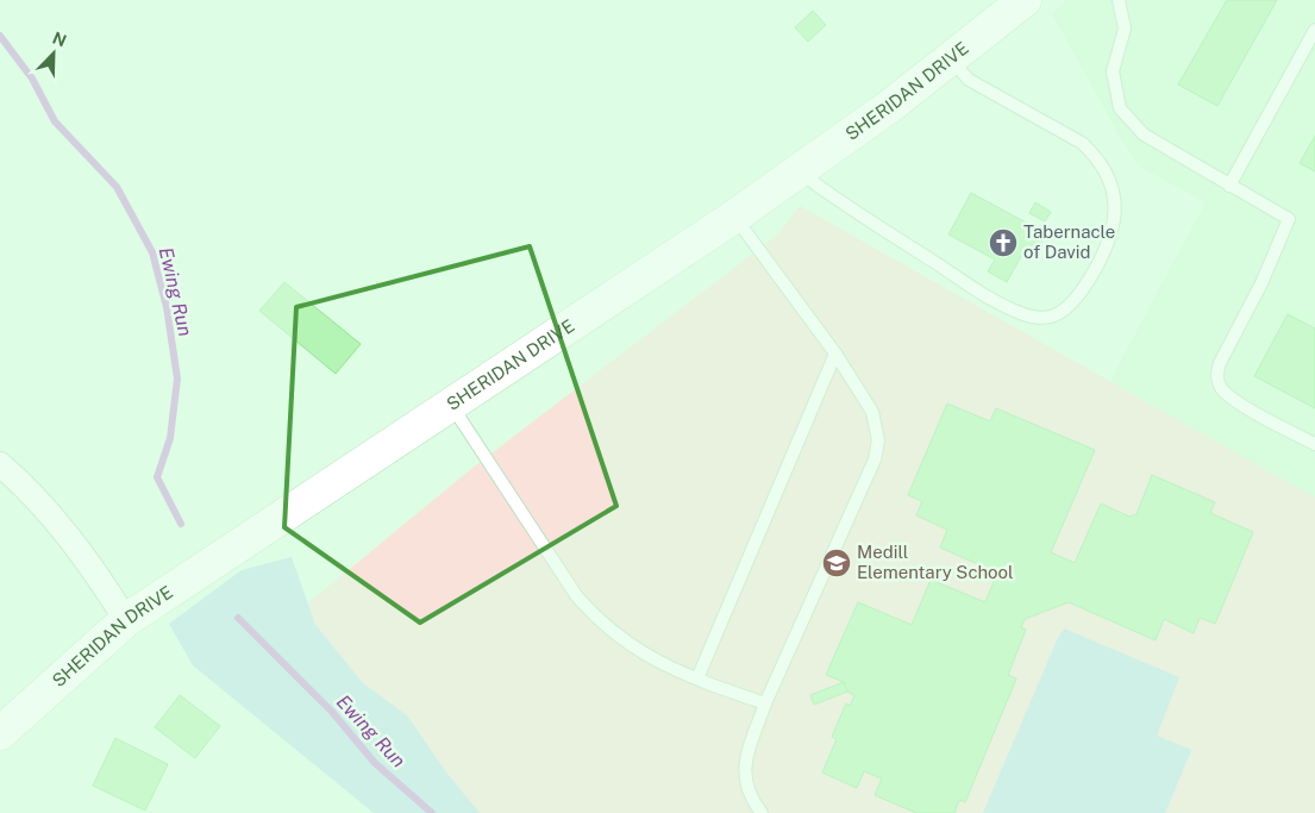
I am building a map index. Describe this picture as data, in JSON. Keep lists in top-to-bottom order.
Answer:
{
  "streets": {
    "street": ["SHERIDAN DRIVE"]
  },
  "water": ["Ewing Run"],
  "places": {
    "church": ["Tabernacle of David"],
    "school or university": ["Medill Elementary School"]
  },
  "north": "top right"
}
